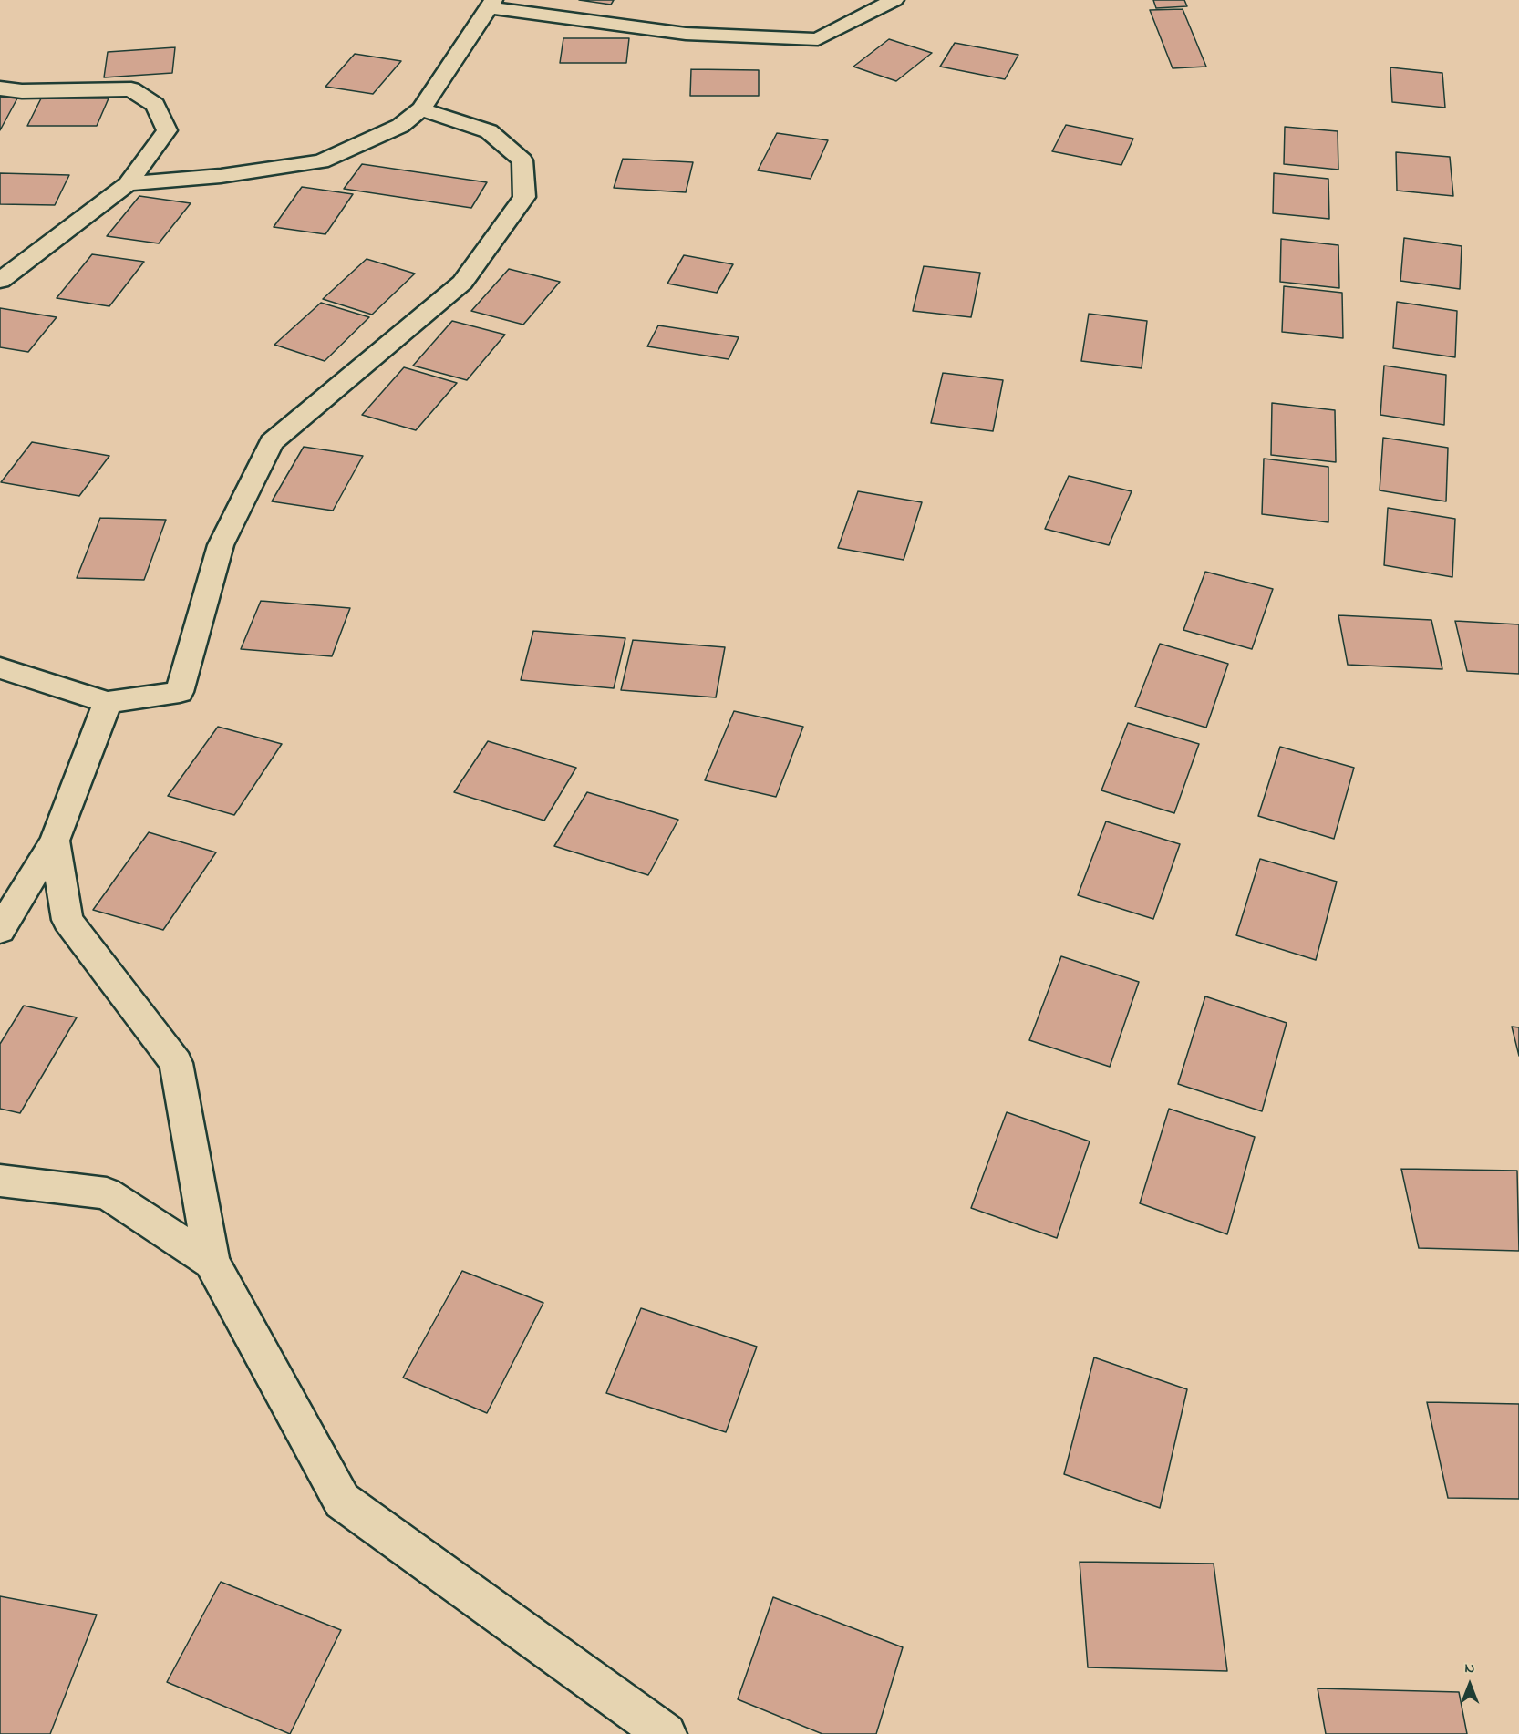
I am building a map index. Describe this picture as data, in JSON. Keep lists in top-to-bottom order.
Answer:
{
  "north": "top"
}
